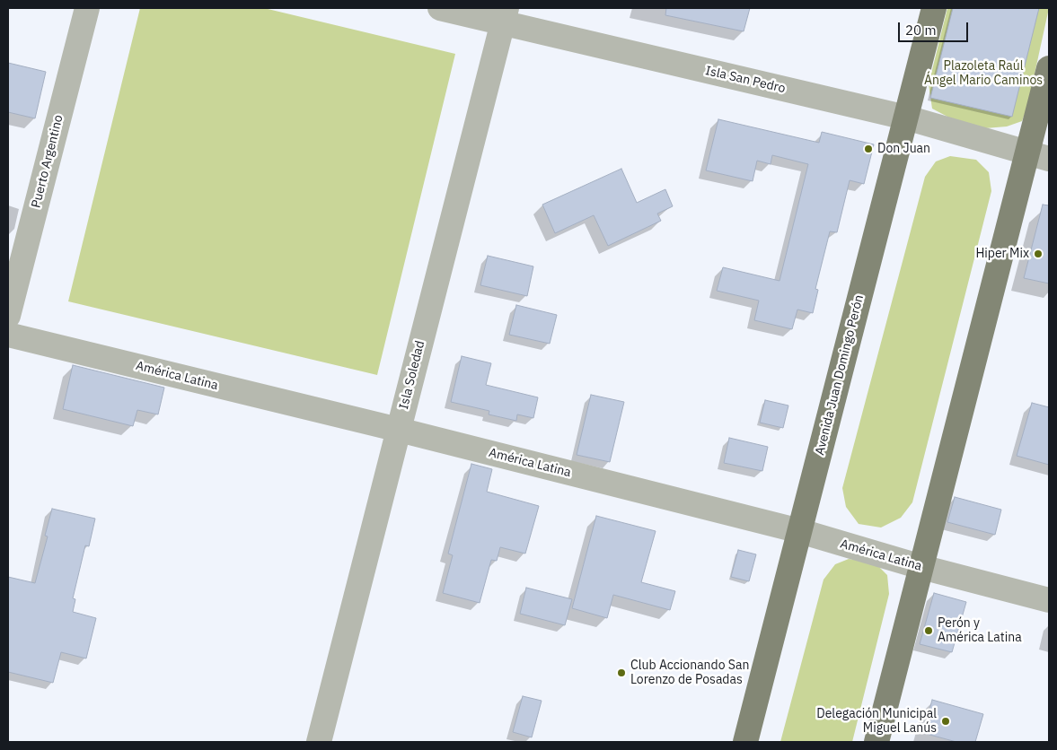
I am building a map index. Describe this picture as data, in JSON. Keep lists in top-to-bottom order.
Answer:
{
  "streets": {
    "main road": ["Avenida Juan Domingo Perón"],
    "street": [
      "Isla San Pedro",
      "Puerto Argentino",
      "Isla Soledad",
      "América Latina"
    ]
  },
  "crossings": [
    ["Isla San Pedro", "Isla Soledad"],
    ["Isla San Pedro", "Avenida Juan Domingo Perón"],
    ["Isla Soledad", "América Latina"],
    ["Avenida Juan Domingo Perón", "América Latina"]
  ],
  "parks": ["Plazoleta Raúl Ángel Mario Caminos"],
  "places": [
    "Don Juan",
    "Hiper Mix",
    "Perón y América Latina",
    "Club Accionando San Lorenzo de Posadas",
    "Delegación Municipal Miguel Lanús"
  ],
  "scale_bar": "20 m"
}
